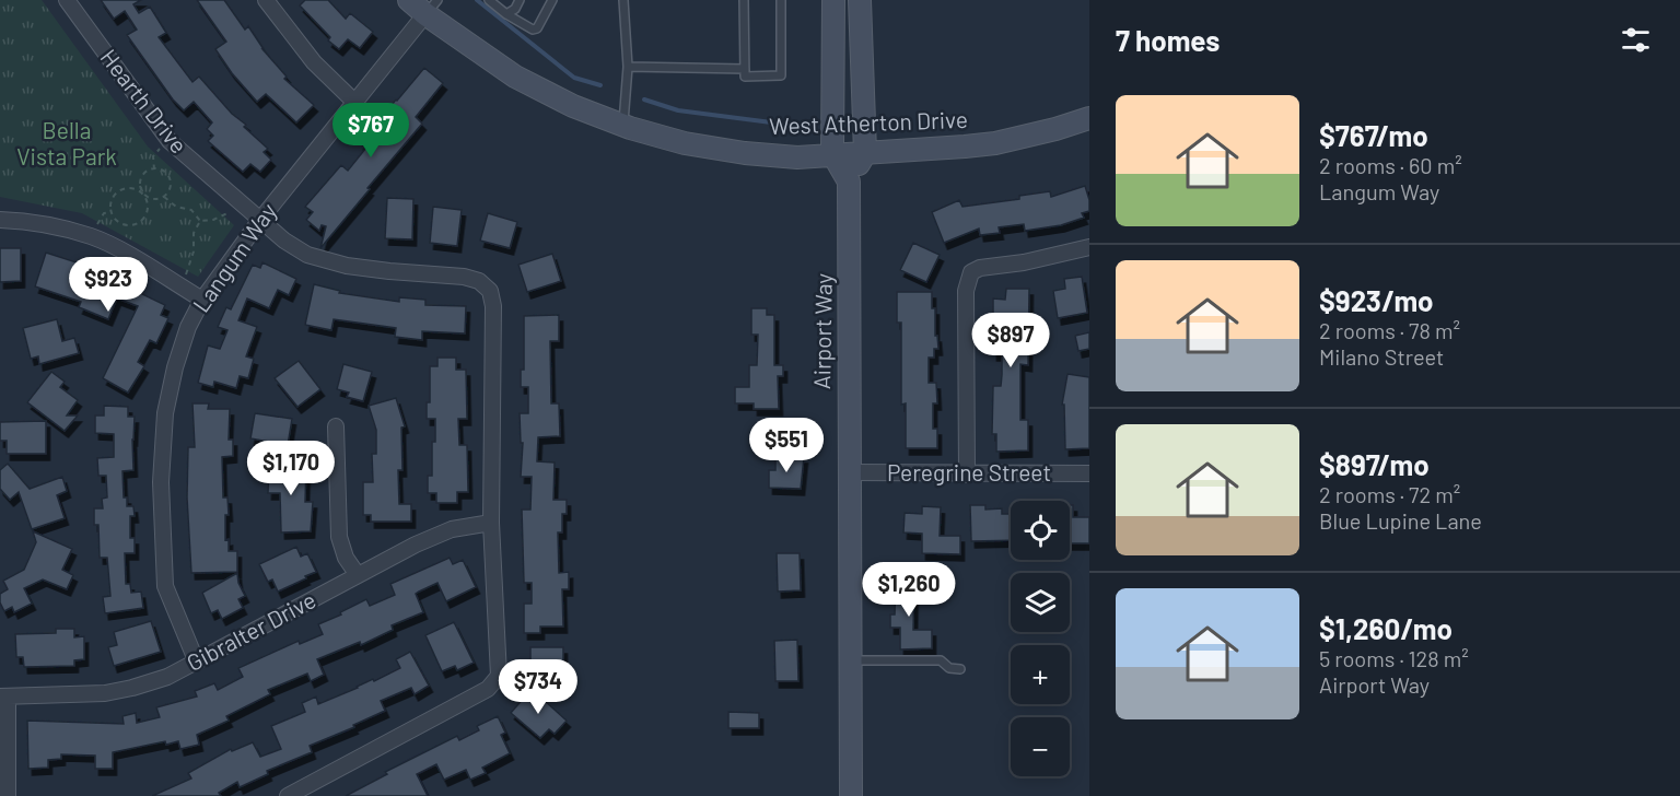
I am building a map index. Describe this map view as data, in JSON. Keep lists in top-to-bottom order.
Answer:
{
  "streets": {
    "main road": ["West Atherton Drive", "Airport Way"],
    "street": [
      "Hearth Drive",
      "Langum Way",
      "Peregrine Street",
      "Gibralter Drive"
    ]
  },
  "crossings": [
    ["Hearth Drive", "Langum Way"],
    ["Hearth Drive", "Gibralter Drive"],
    ["West Atherton Drive", "Langum Way"],
    ["West Atherton Drive", "Airport Way"],
    ["Langum Way", "Gibralter Drive"],
    ["Airport Way", "Peregrine Street"]
  ],
  "parks": ["Bella Vista Park"],
  "page": {
    "heading": "7 homes",
    "list": [
      {
        "name": "$767/mo",
        "note": "2 rooms · 60 m² · Langum Way"
      },
      {
        "name": "$923/mo",
        "note": "2 rooms · 78 m² · Milano Street"
      },
      {
        "name": "$897/mo",
        "note": "2 rooms · 72 m² · Blue Lupine Lane"
      },
      {
        "name": "$1,260/mo",
        "note": "5 rooms · 128 m² · Airport Way"
      }
    ],
    "price": [
      "$767",
      "$923",
      "$897",
      "$551",
      "$1,170",
      "$1,260",
      "$734"
    ],
    "map_buttons": ["+", "−"]
  }
}
